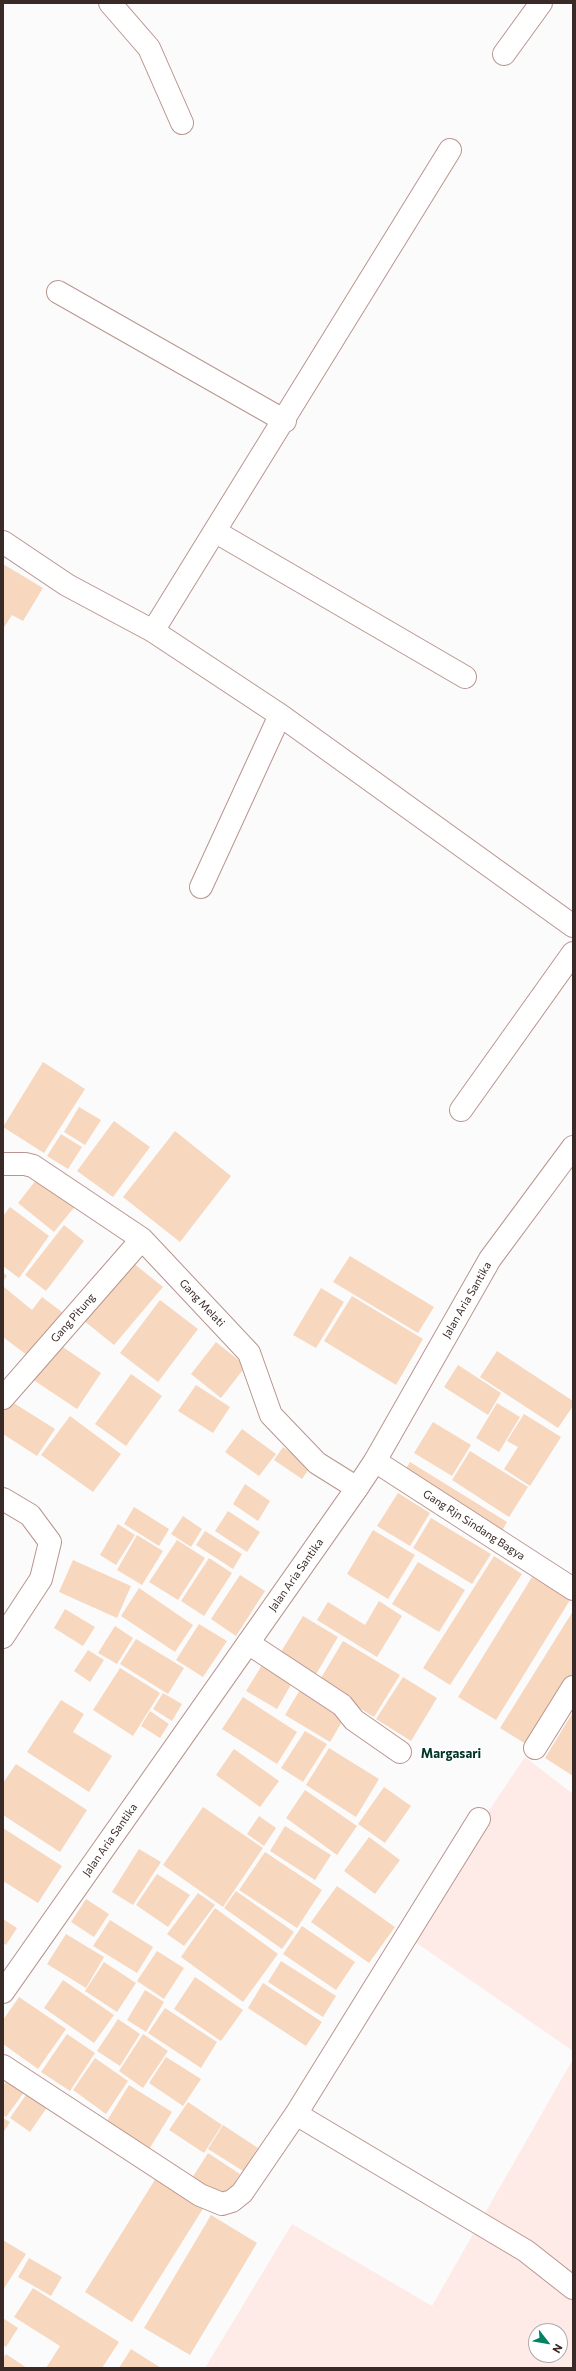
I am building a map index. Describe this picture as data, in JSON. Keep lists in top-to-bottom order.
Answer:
{
  "streets": {
    "street": [
      "Jalan Aria Santika",
      "Gang Melati",
      "Gang Pitung",
      "Gang Rjn Sindang Bagya"
    ]
  },
  "crossings": [
    ["Jalan Aria Santika", "Gang Melati"],
    ["Jalan Aria Santika", "Gang Rjn Sindang Bagya"],
    ["Gang Melati", "Gang Pitung"]
  ],
  "districts": ["Margasari"],
  "north": "bottom right"
}
